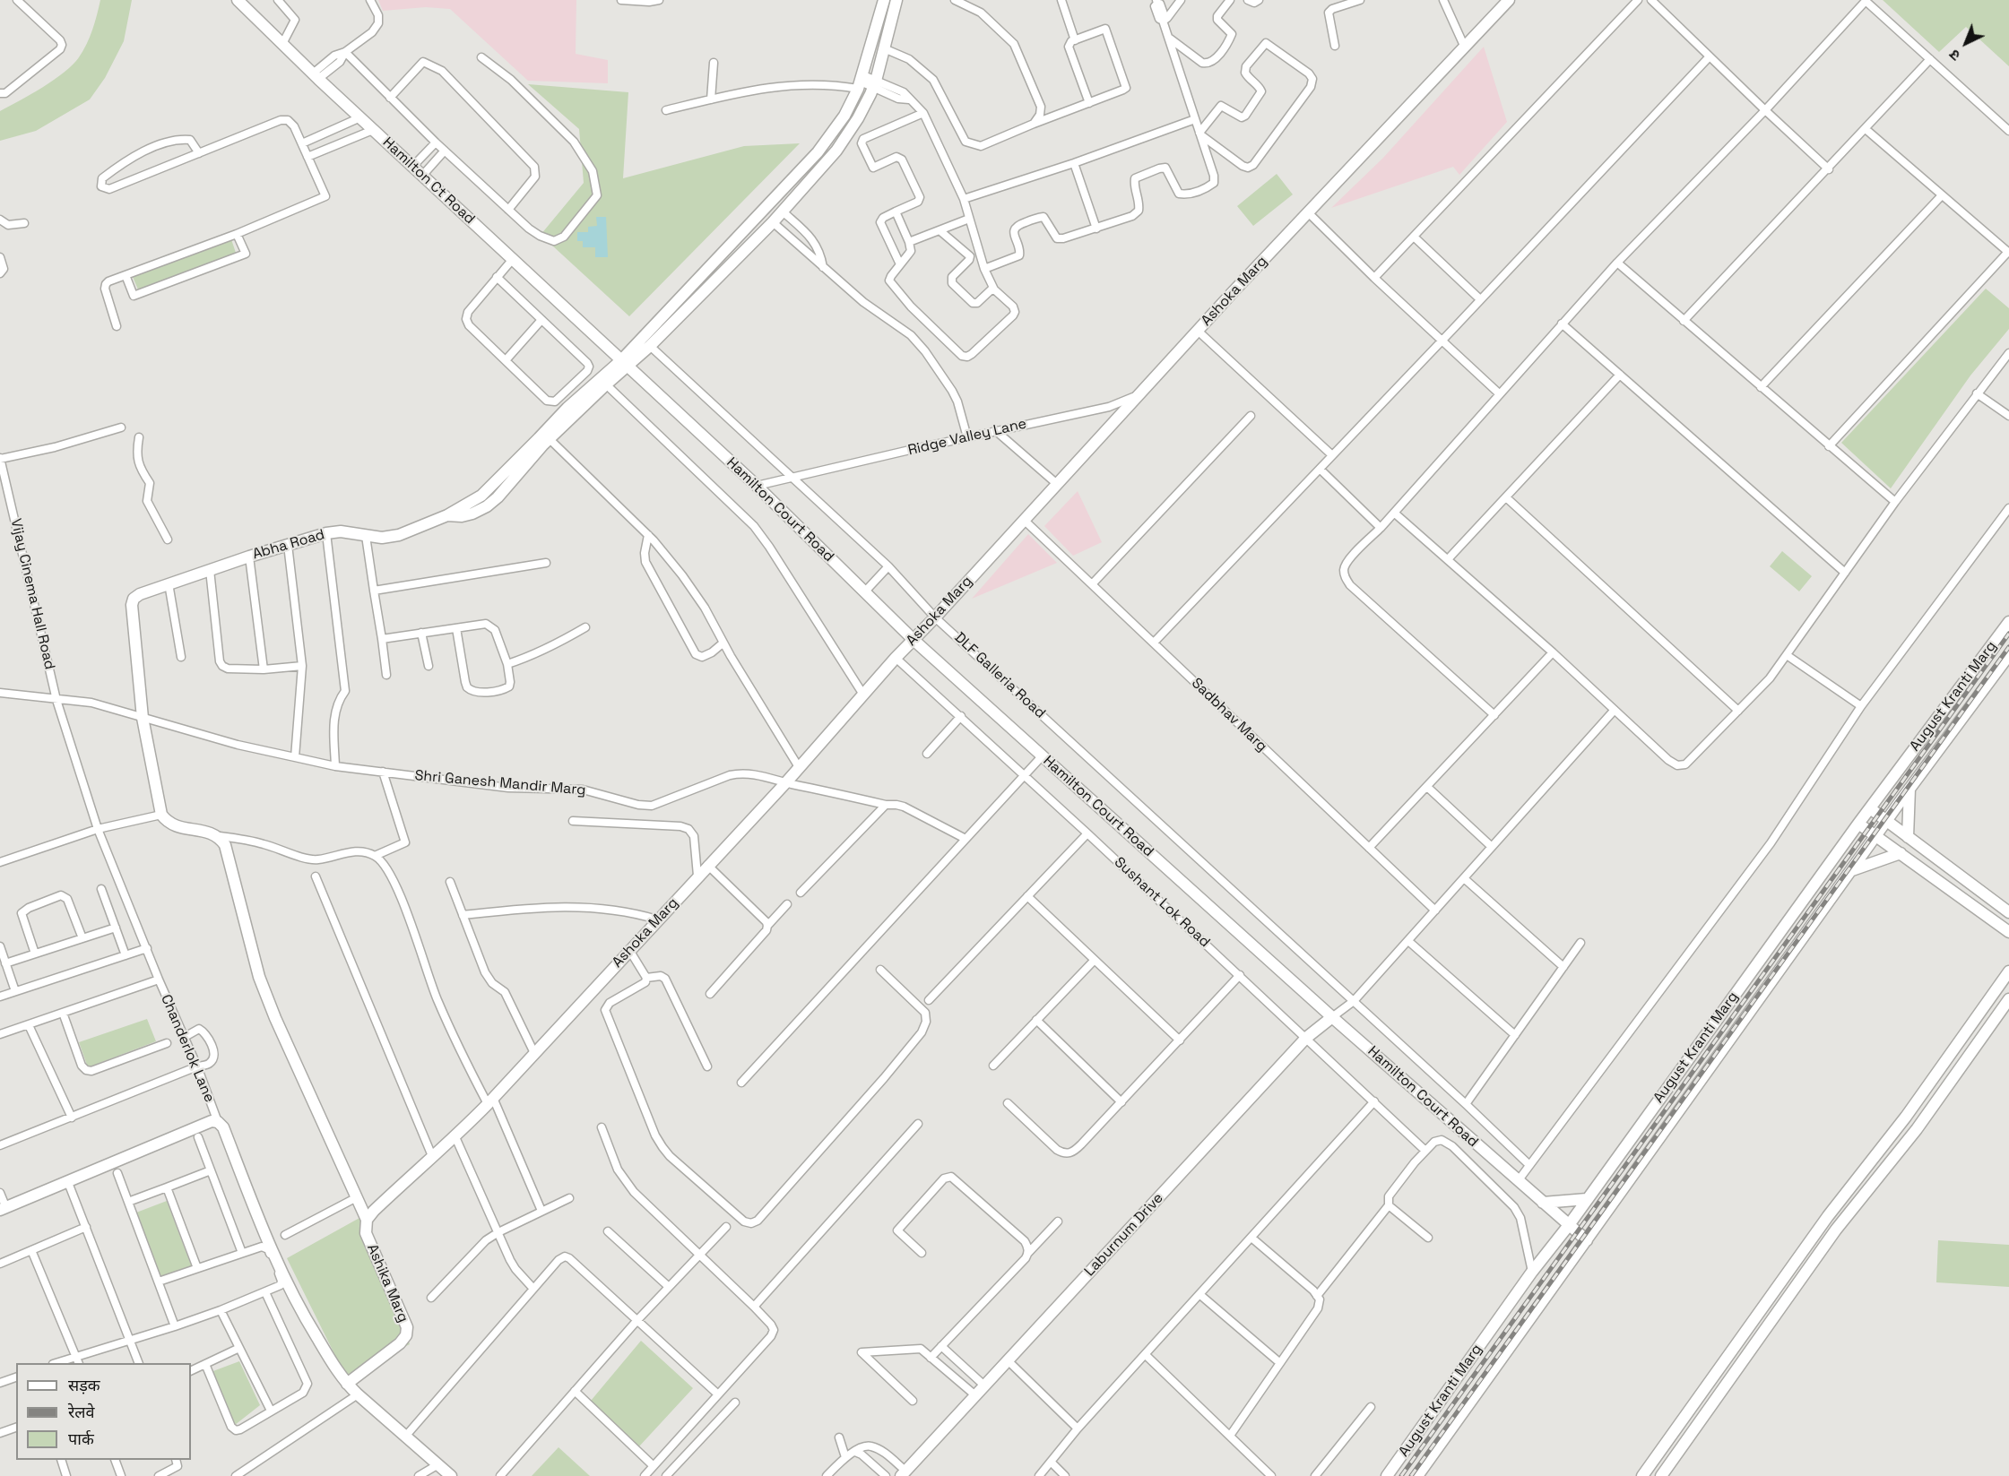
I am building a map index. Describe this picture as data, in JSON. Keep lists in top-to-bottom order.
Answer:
{
  "streets": {
    "street": [
      "Hamilton Ct Road",
      "Ashoka Marg",
      "Ridge Valley Lane",
      "Hamilton Court Road",
      "Abha Road",
      "Vijay Cinema Hall Road",
      "DLF Galleria Road",
      "August Kranti Marg",
      "Sadbhav Marg",
      "Shri Ganesh Mandir Marg",
      "Sushant Lok Road",
      "Chanderlok Lane",
      "Laburnum Drive",
      "Ashika Marg"
    ]
  },
  "crossings": [
    ["Hamilton Ct Road", "Hamilton Court Road"],
    ["Hamilton Ct Road", "Abha Road"],
    ["Ashoka Marg", "Ridge Valley Lane"],
    ["Ashoka Marg", "Hamilton Court Road"],
    ["Ashoka Marg", "DLF Galleria Road"],
    ["Ashoka Marg", "Sadbhav Marg"],
    ["Ashoka Marg", "Shri Ganesh Mandir Marg"],
    ["Ashoka Marg", "Sushant Lok Road"],
    ["Ashoka Marg", "Ashika Marg"],
    ["Ridge Valley Lane", "Hamilton Court Road"],
    ["Ridge Valley Lane", "DLF Galleria Road"],
    ["Hamilton Court Road", "Abha Road"],
    ["Hamilton Court Road", "August Kranti Marg"],
    ["Hamilton Court Road", "Laburnum Drive"],
    ["Vijay Cinema Hall Road", "Chanderlok Lane"],
    ["DLF Galleria Road", "Laburnum Drive"],
    ["Sadbhav Marg", "Laburnum Drive"],
    ["Sushant Lok Road", "Laburnum Drive"],
    ["Chanderlok Lane", "Ashika Marg"]
  ],
  "legend": ["सड़क", "रेलवे", "पार्क"],
  "north": "bottom left"
}
